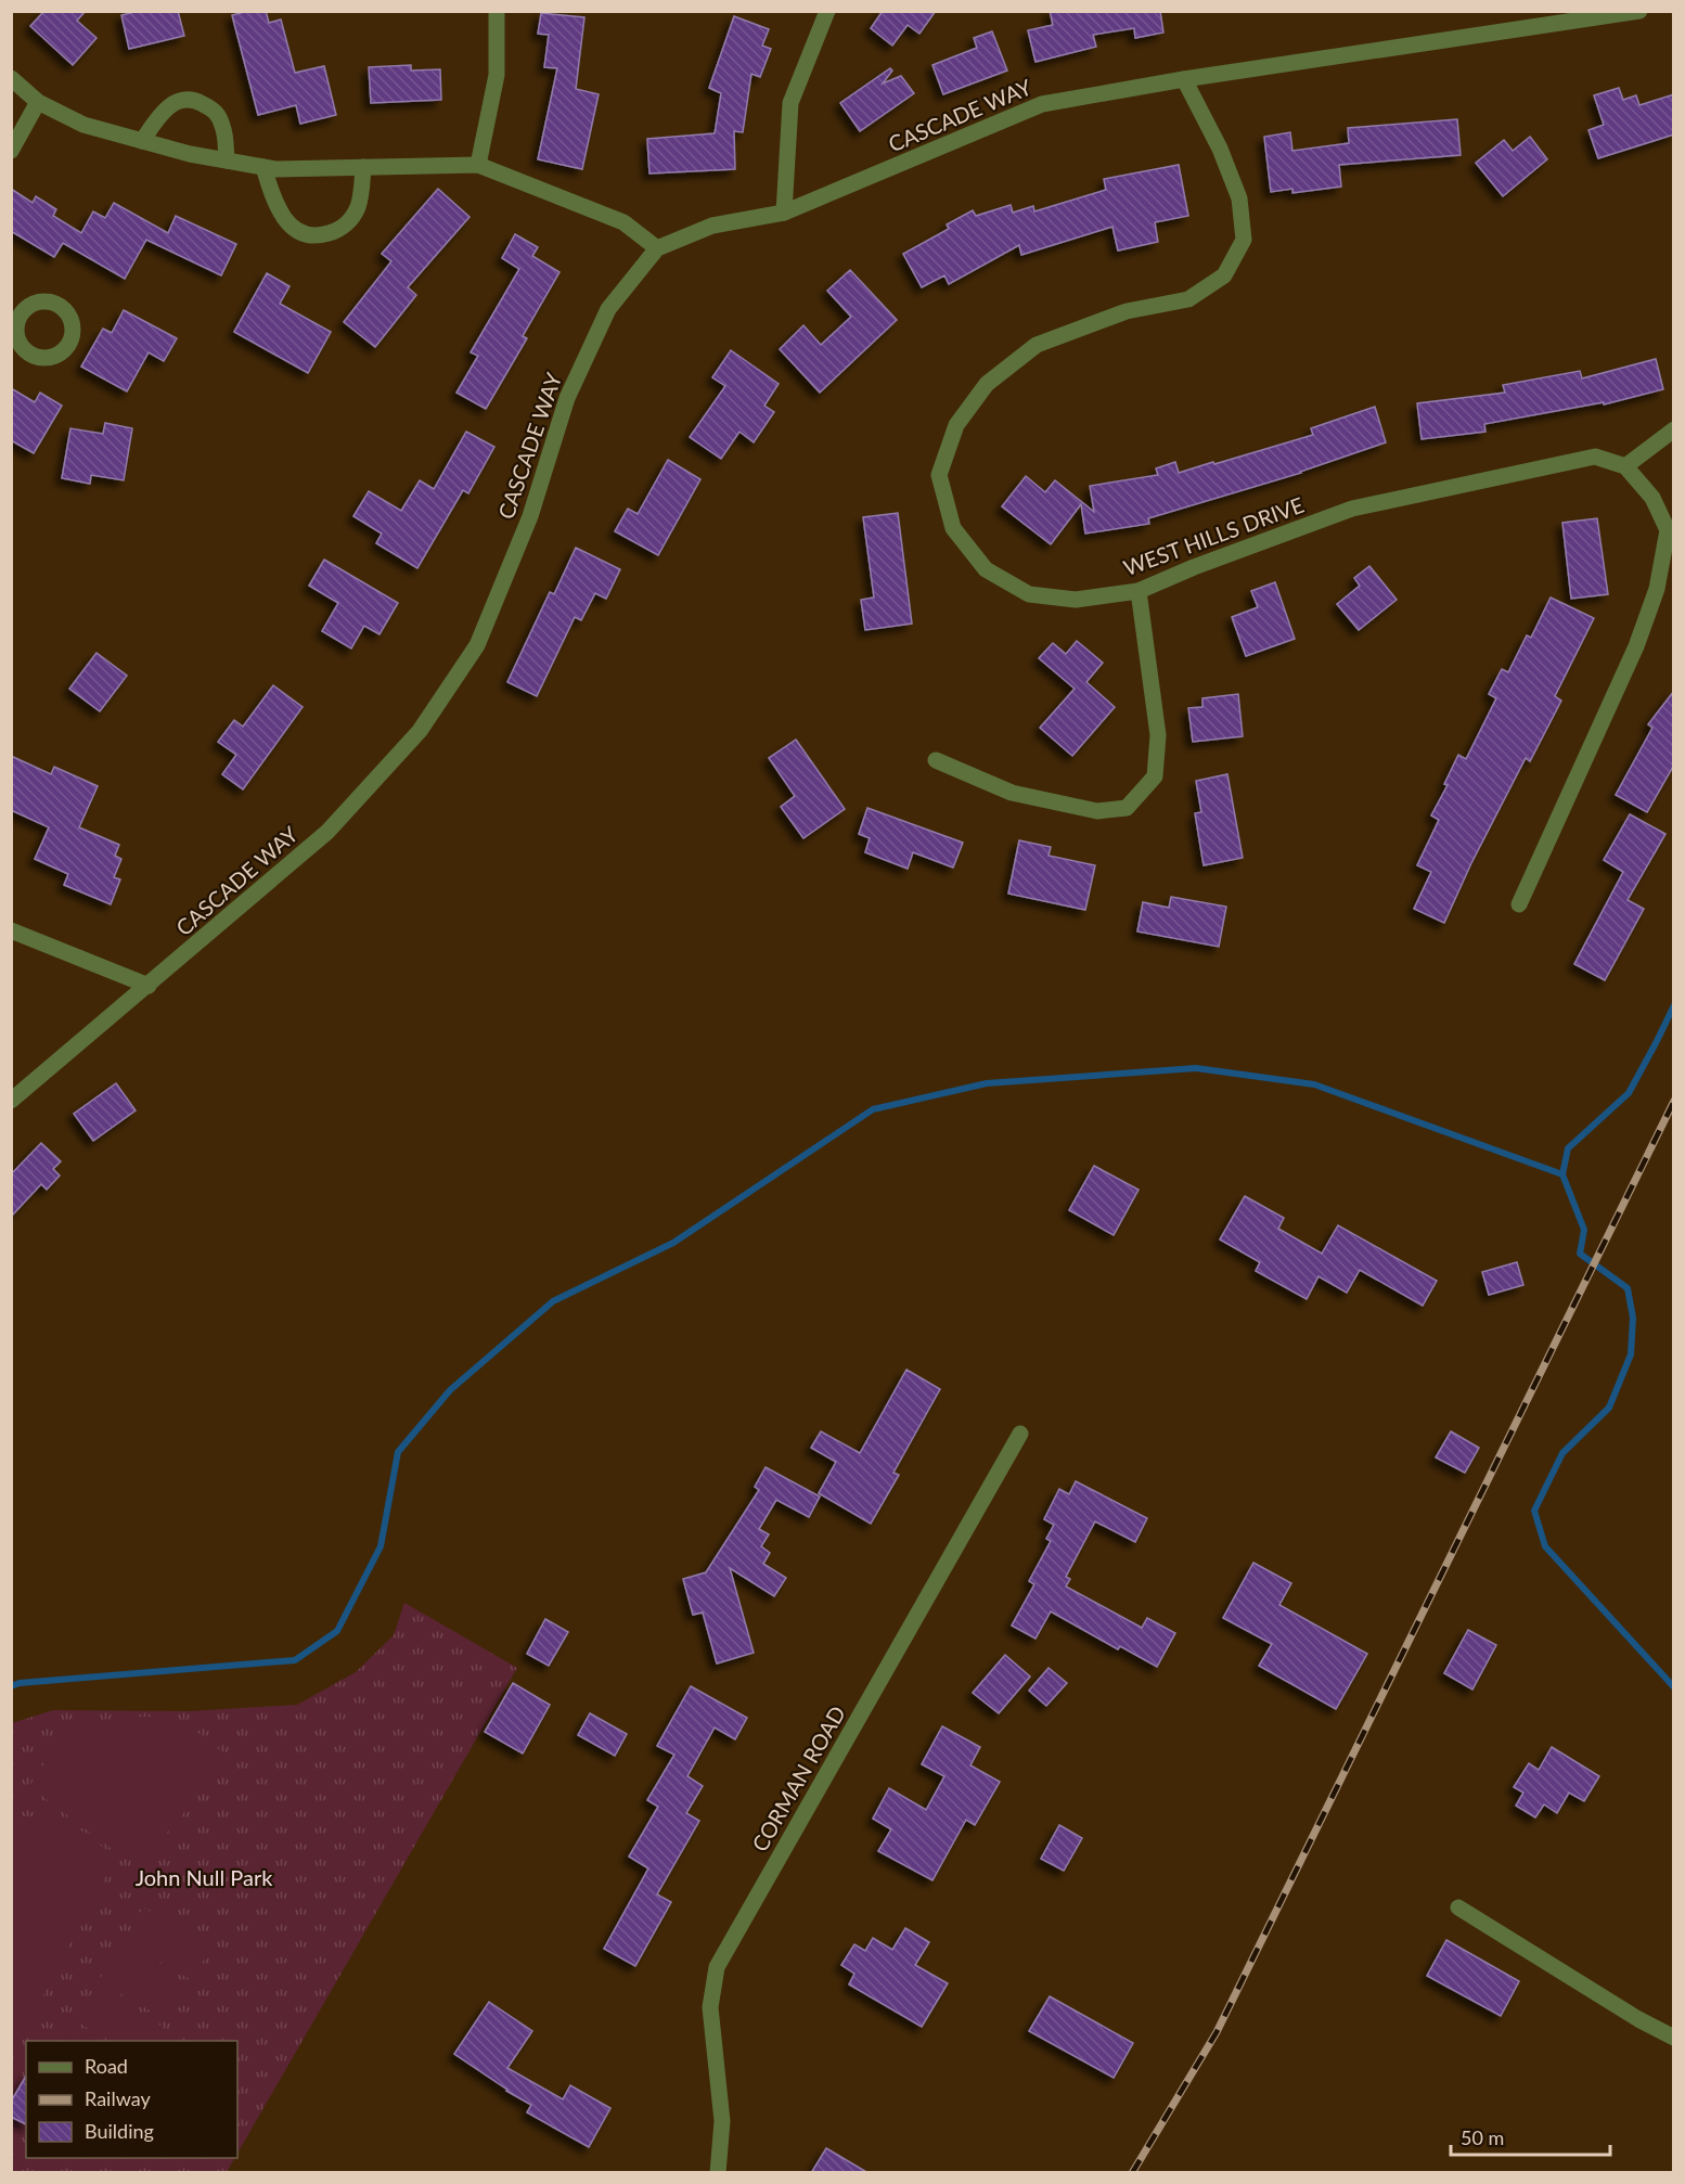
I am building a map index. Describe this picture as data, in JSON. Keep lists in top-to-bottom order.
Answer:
{
  "streets": {
    "street": ["CASCADE WAY", "WEST HILLS DRIVE", "CORMAN ROAD"]
  },
  "crossings": [
    ["CASCADE WAY", "WEST HILLS DRIVE"]
  ],
  "parks": ["John Null Park"],
  "legend": ["Road", "Railway", "Building"],
  "scale_bar": "50 m"
}
